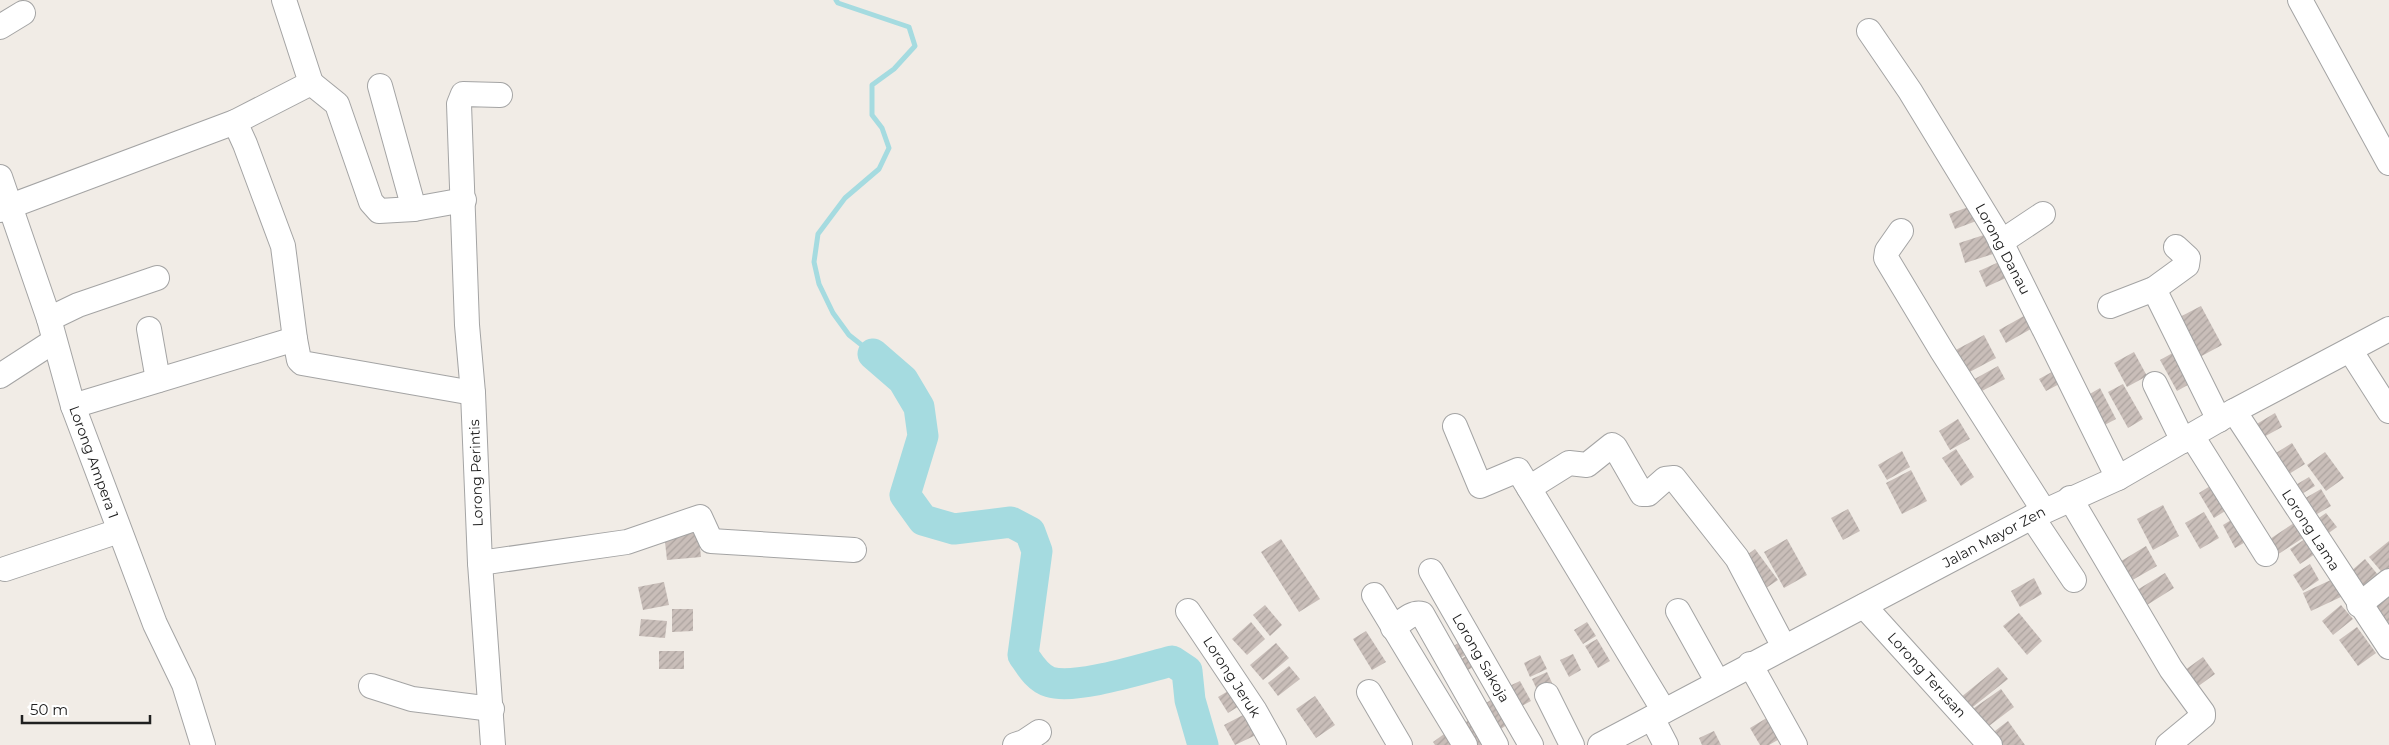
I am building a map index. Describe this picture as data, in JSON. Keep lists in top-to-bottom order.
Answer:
{
  "streets": {
    "street": [
      "Lorong Danau",
      "Lorong Ampera 1",
      "Lorong Perintis",
      "Lorong Lama",
      "Jalan Mayor Zen",
      "Lorong Sakoja",
      "Lorong Terusan",
      "Lorong Jeruk"
    ]
  },
  "crossings": [
    ["Lorong Danau", "Jalan Mayor Zen"],
    ["Lorong Lama", "Jalan Mayor Zen"],
    ["Jalan Mayor Zen", "Lorong Terusan"]
  ],
  "scale_bar": "50 m"
}
